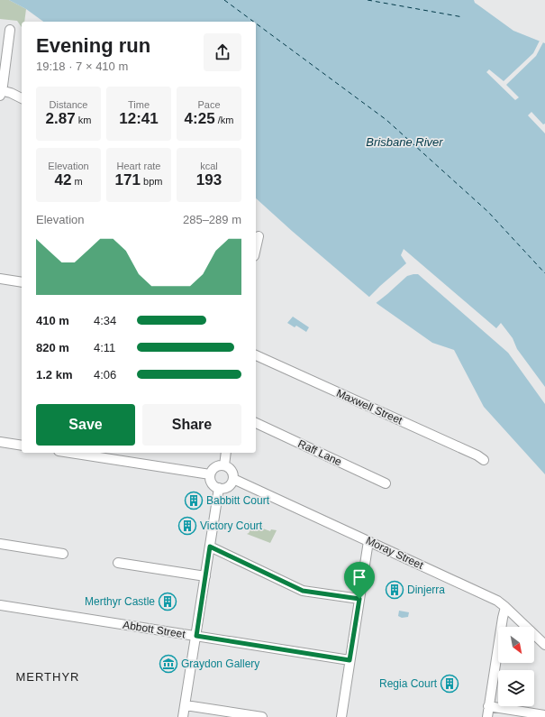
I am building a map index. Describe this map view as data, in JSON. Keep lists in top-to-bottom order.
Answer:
{
  "streets": {
    "street": [
      "Maxwell Street",
      "Raff Lane",
      "Moray Street",
      "Abbott Street"
    ]
  },
  "districts": ["MERTHYR"],
  "water": ["Brisbane River"],
  "places": {
    "building": [
      "Babbitt Court",
      "Victory Court",
      "Dinjerra",
      "Merthyr Castle",
      "Regia Court"
    ],
    "museum": ["Graydon Gallery"]
  },
  "north": "bottom right",
  "page": {
    "heading": ["Evening run", "19:18 · 7 × 410 m"],
    "stats": [
      ["Distance", "2.87 km"],
      ["Time", "12:41"],
      ["Pace", "4:25 /km"],
      ["Elevation", "42 m"],
      ["Heart rate", "171 bpm"],
      ["kcal", "193"]
    ],
    "chart": ["Elevation", "285–289 m"],
    "list": [
      {
        "name": "410 m",
        "note": "4:34"
      },
      {
        "name": "820 m",
        "note": "4:11"
      },
      {
        "name": "1.2 km",
        "note": "4:06"
      }
    ],
    "buttons": ["Save", "Share"]
  }
}
